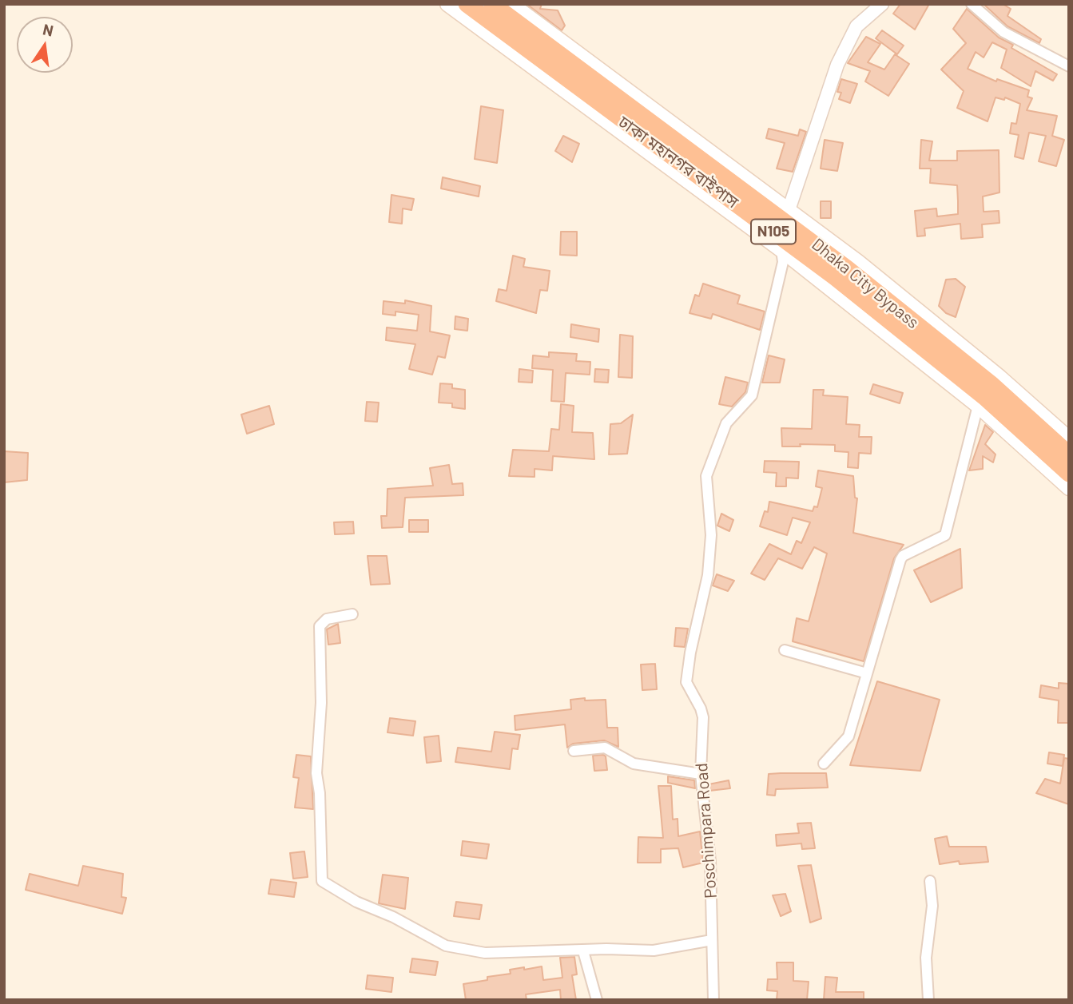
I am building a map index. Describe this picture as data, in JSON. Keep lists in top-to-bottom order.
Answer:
{
  "streets": {
    "highway": ["ঢাকা মহানগর বাইপাস", "N105", "Dhaka City Bypass"],
    "street": ["Poschimpara Road"]
  },
  "north": "top"
}
